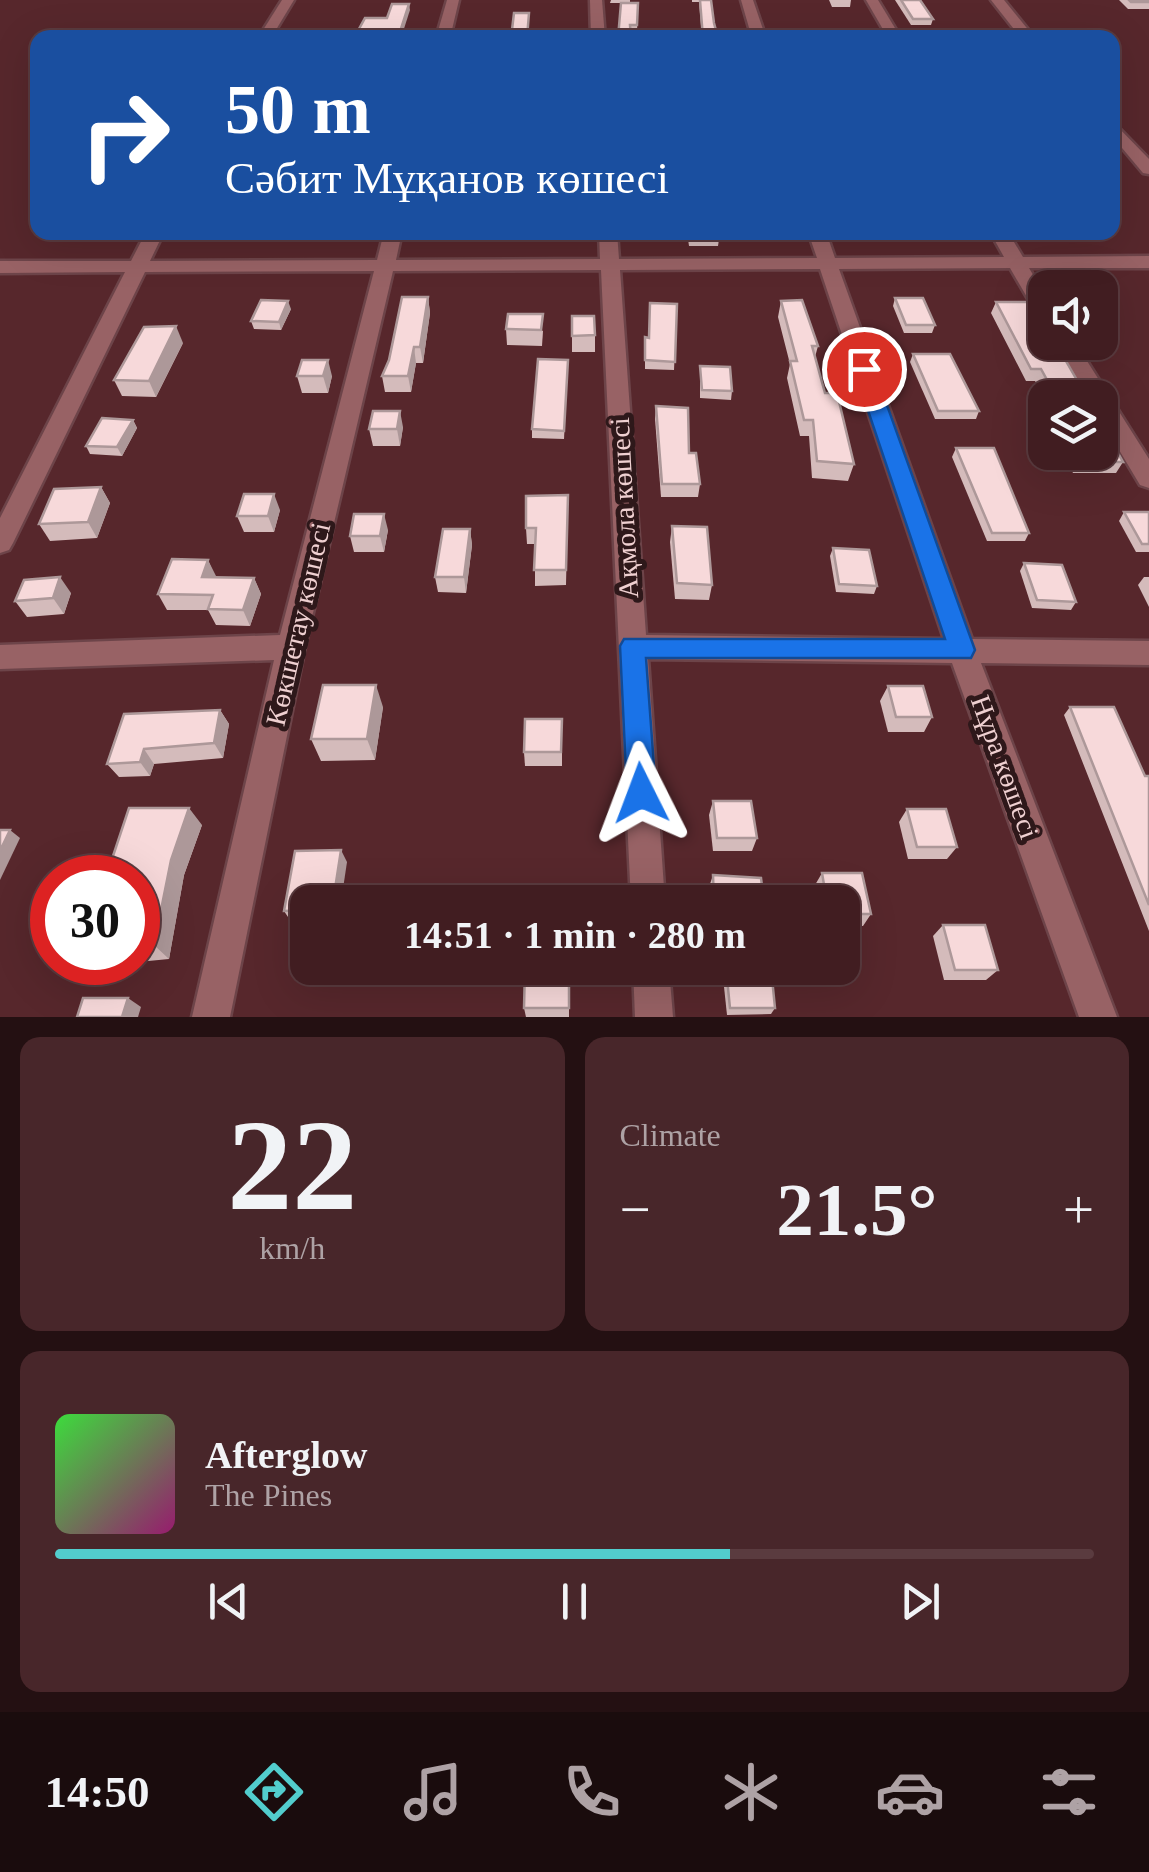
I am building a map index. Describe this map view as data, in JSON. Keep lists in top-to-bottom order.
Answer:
{
  "streets": {
    "street": ["Ақмола көшесі", "Көкшетау көшесі", "Нұра көшесі"]
  },
  "page": {
    "turn": ["50 m", "Сәбит Мұқанов көшесі"],
    "limit": "30",
    "trip": "14:51 · 1 min · 280 m",
    "tile": [
      ["22", "km/h"],
      "Climate"
    ],
    "heat": ["−", "21.5°", "+"],
    "song": ["Afterglow", "The Pines"],
    "tabs": "14:50"
  }
}
